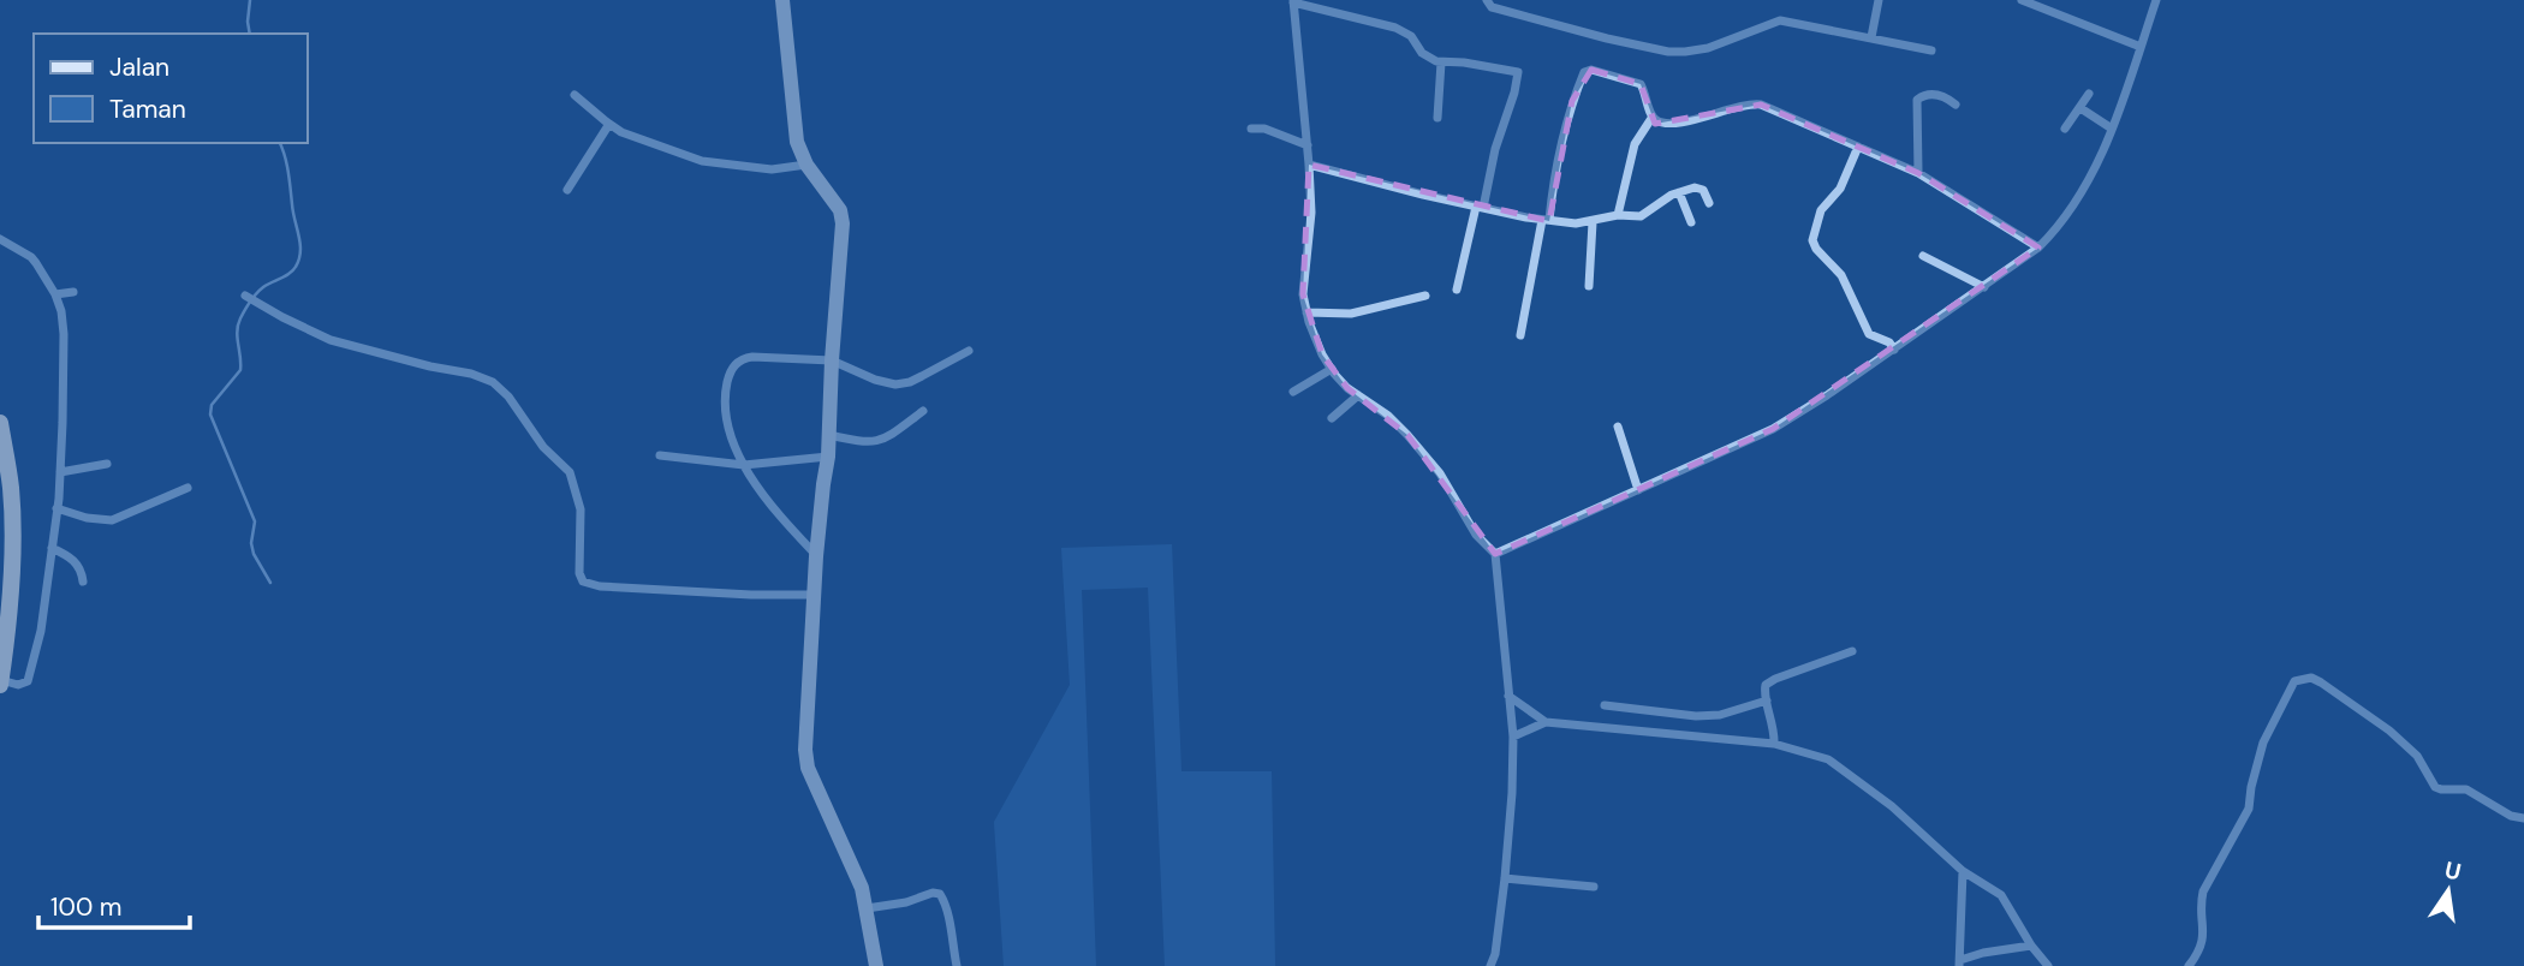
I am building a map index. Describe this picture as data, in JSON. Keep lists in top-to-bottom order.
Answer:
{
  "legend": ["Jalan", "Taman"],
  "scale_bar": "100 m",
  "north": "top"
}
